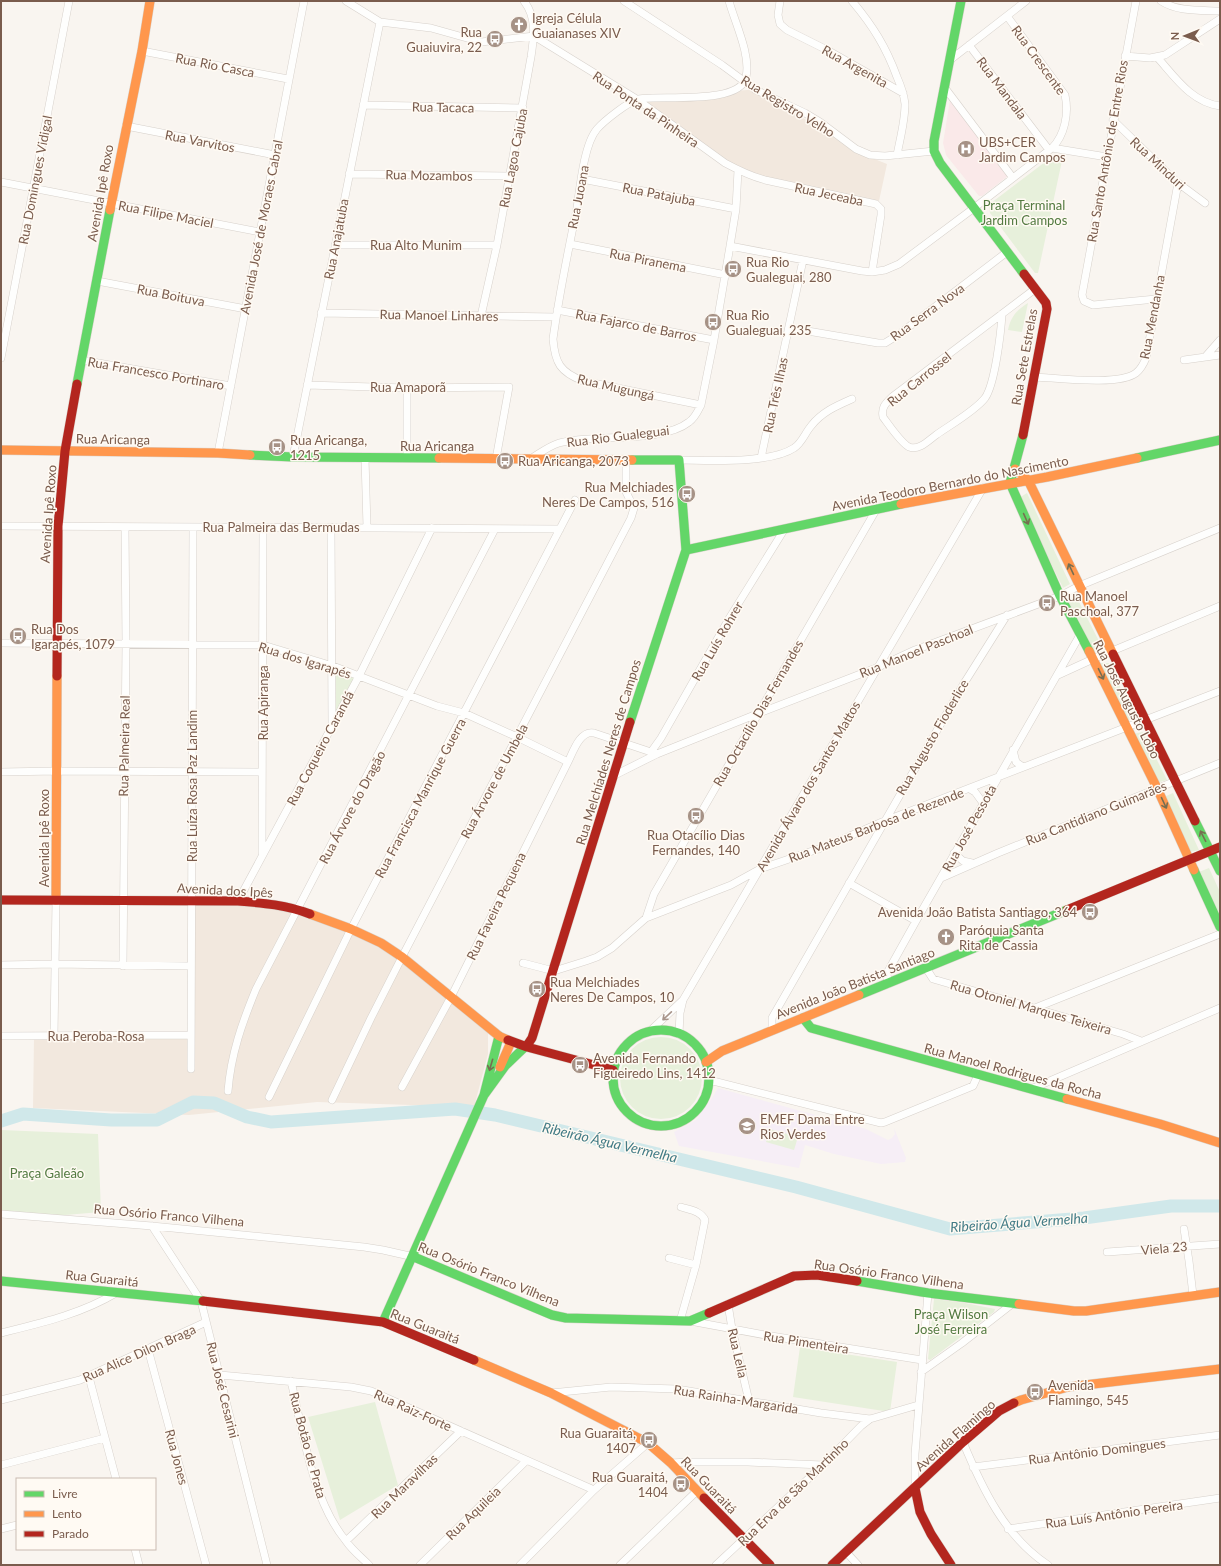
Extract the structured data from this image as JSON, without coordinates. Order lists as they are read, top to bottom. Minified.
{"streets":{"street":["Rua Crescente","Rua Rio Casca","Rua Argenita","Rua Mandala","Rua Registro Velho","Rua Tacaca","Rua Ponta da Pinheira","Rua Varvitos","Rua Santo Antônio de Entre Rios","Rua Lagoa Cajuba","Rua Minduri","Rua Mozambos","Rua Domingues Vidigal","Avenida Ipê Roxo","Rua Patajuba","Rua Jeceaba","Rua Juoana","Rua Filipe Maciel","Avenida José de Moraes Cabral","Rua Anajatuba","Rua Alto Munim","Rua Piranema","Rua Boituva","Rua Serra Nova","Rua Manoel Linhares","Rua Mendanha","Rua Fajarco de Barros","Rua Sete Estrelas","Rua Francesco Portinaro","Rua Carrossel","Rua Amaporã","Rua Mugungá","Rua Três Ilhas","Rua Rio Gualeguai","Rua Aricanga","Avenida Teodoro Bernardo do Nascimento","Rua Palmeira das Bermudas","Rua Luís Rohrer","Rua Manoel Paschoal","Rua dos Igarapés","Rua José Augusto Lobo","Rua Apiranga","Rua Octacílio Dias Fernandes","Rua Augusto Fioderlice","Rua Palmeira Real","Rua Coqueiro Carandá","Rua Melchíades Neres de Campos","Rua Árvore de Umbela","Rua Luíza Rosa Paz Landim","Avenida Álvaro dos Santos Mattos","Rua Francisca Manrique Guerra","Rua Árvore do Dragão","Rua Cantidiano Guimarães","Rua Mateus Barbosa de Rezende","Rua José Pessota","Avenida dos Ipês","Rua Faveira Pequena","Avenida João Batista Santiago","Rua Otoniel Marques Teixeira","Rua Peroba-Rosa","Rua Manoel Rodrigues da Rocha","Rua Osório Franco Vilhena","Viela 23","Rua Guaraitá","Rua Pimenteira","Rua Alice Dilon Braga","Rua Lelia","Rua José Cesarini","Rua Rainha-Margarida","Rua Raiz-Forte","Avenida Flamingo","Rua Botão de Prata","Rua Antônio Domingues","Rua Jones","Rua Maravilhas","Rua Erva de São Martinho","Rua Aquileia","Rua Luís Antônio Pereira"]},"crossings":[["Rua Crescente","Rua Mandala"],["Rua Crescente","Rua Jeceaba"],["Rua Crescente","Rua Sete Estrelas"],["Rua Rio Casca","Avenida Ipê Roxo"],["Rua Rio Casca","Avenida José de Moraes Cabral"],["Rua Registro Velho","Rua Sete Estrelas"],["Rua Tacaca","Rua Lagoa Cajuba"],["Rua Tacaca","Rua Anajatuba"],["Rua Ponta da Pinheira","Rua Lagoa Cajuba"],["Rua Ponta da Pinheira","Rua Jeceaba"],["Rua Ponta da Pinheira","Rua Juoana"],["Rua Ponta da Pinheira","Rua Rio Gualeguai"],["Rua Varvitos","Avenida Ipê Roxo"],["Rua Varvitos","Avenida José de Moraes Cabral"],["Rua Santo Antônio de Entre Rios","Rua Minduri"],["Rua Santo Antônio de Entre Rios","Rua Mendanha"],["Rua Lagoa Cajuba","Rua Mozambos"],["Rua Lagoa Cajuba","Rua Alto Munim"],["Rua Lagoa Cajuba","Rua Manoel Linhares"],["Rua Minduri","Rua Mendanha"],["Rua Mozambos","Rua Anajatuba"],["Rua Domingues Vidigal","Rua Filipe Maciel"],["Avenida Ipê Roxo","Rua Filipe Maciel"],["Avenida Ipê Roxo","Rua Boituva"],["Avenida Ipê Roxo","Rua Francesco Portinaro"],["Avenida Ipê Roxo","Rua Aricanga"],["Avenida Ipê Roxo","Rua Palmeira das Bermudas"],["Avenida Ipê Roxo","Rua dos Igarapés"],["Avenida Ipê Roxo","Avenida dos Ipês"],["Avenida Ipê Roxo","Rua Peroba-Rosa"],["Rua Patajuba","Rua Juoana"],["Rua Patajuba","Rua Rio Gualeguai"],["Rua Jeceaba","Rua Rio Gualeguai"],["Rua Juoana","Rua Piranema"],["Rua Juoana","Rua Manoel Linhares"],["Rua Juoana","Rua Fajarco de Barros"],["Rua Juoana","Rua Mugungá"],["Rua Filipe Maciel","Avenida José de Moraes Cabral"],["Avenida José de Moraes Cabral","Rua Boituva"],["Avenida José de Moraes Cabral","Rua Francesco Portinaro"],["Avenida José de Moraes Cabral","Rua Aricanga"],["Rua Anajatuba","Rua Alto Munim"],["Rua Anajatuba","Rua Manoel Linhares"],["Rua Anajatuba","Rua Amaporã"],["Rua Anajatuba","Rua Aricanga"],["Rua Piranema","Rua Rio Gualeguai"],["Rua Serra Nova","Rua Sete Estrelas"],["Rua Serra Nova","Rua Três Ilhas"],["Rua Manoel Linhares","Rua Fajarco de Barros"],["Rua Manoel Linhares","Rua Mugungá"],["Rua Mendanha","Rua Sete Estrelas"],["Rua Fajarco de Barros","Rua Mugungá"],["Rua Fajarco de Barros","Rua Rio Gualeguai"],["Rua Sete Estrelas","Rua Carrossel"],["Rua Sete Estrelas","Avenida Teodoro Bernardo do Nascimento"],["Rua Sete Estrelas","Rua José Augusto Lobo"],["Rua Amaporã","Rua Aricanga"],["Rua Mugungá","Rua Rio Gualeguai"],["Rua Três Ilhas","Rua Aricanga"],["Rua Rio Gualeguai","Rua Aricanga"],["Rua Aricanga","Rua Melchíades Neres de Campos"],["Rua Aricanga","Rua Árvore de Umbela"],["Avenida Teodoro Bernardo do Nascimento","Rua Luís Rohrer"],["Avenida Teodoro Bernardo do Nascimento","Rua José Augusto Lobo"],["Avenida Teodoro Bernardo do Nascimento","Rua Octacílio Dias Fernandes"],["Avenida Teodoro Bernardo do Nascimento","Rua Melchíades Neres de Campos"],["Avenida Teodoro Bernardo do Nascimento","Avenida Álvaro dos Santos Mattos"],["Rua Palmeira das Bermudas","Rua Apiranga"],["Rua Palmeira das Bermudas","Rua Palmeira Real"],["Rua Palmeira das Bermudas","Rua Coqueiro Carandá"],["Rua Palmeira das Bermudas","Rua Luíza Rosa Paz Landim"],["Rua Palmeira das Bermudas","Rua Francisca Manrique Guerra"],["Rua Palmeira das Bermudas","Rua Árvore do Dragão"],["Rua Luís Rohrer","Rua Manoel Paschoal"],["Rua Manoel Paschoal","Rua José Augusto Lobo"],["Rua Manoel Paschoal","Rua Octacílio Dias Fernandes"],["Rua Manoel Paschoal","Rua Augusto Fioderlice"],["Rua Manoel Paschoal","Rua Melchíades Neres de Campos"],["Rua Manoel Paschoal","Avenida Álvaro dos Santos Mattos"],["Rua dos Igarapés","Rua Apiranga"],["Rua dos Igarapés","Rua Palmeira Real"],["Rua dos Igarapés","Rua Coqueiro Carandá"],["Rua dos Igarapés","Rua Árvore de Umbela"],["Rua dos Igarapés","Rua Luíza Rosa Paz Landim"],["Rua dos Igarapés","Rua Francisca Manrique Guerra"],["Rua dos Igarapés","Rua Árvore do Dragão"],["Rua dos Igarapés","Rua Faveira Pequena"],["Rua José Augusto Lobo","Rua Cantidiano Guimarães"],["Rua José Augusto Lobo","Rua Mateus Barbosa de Rezende"],["Rua José Augusto Lobo","Rua José Pessota"],["Rua José Augusto Lobo","Avenida João Batista Santiago"],["Rua Apiranga","Rua Coqueiro Carandá"],["Rua Octacílio Dias Fernandes","Rua Mateus Barbosa de Rezende"],["Rua Augusto Fioderlice","Rua Mateus Barbosa de Rezende"],["Rua Augusto Fioderlice","Avenida João Batista Santiago"],["Rua Palmeira Real","Avenida dos Ipês"],["Rua Coqueiro Carandá","Avenida dos Ipês"],["Rua Melchíades Neres de Campos","Rua Mateus Barbosa de Rezende"],["Rua Melchíades Neres de Campos","Avenida dos Ipês"],["Rua Melchíades Neres de Campos","Rua Faveira Pequena"],["Rua Árvore de Umbela","Avenida dos Ipês"],["Rua Luíza Rosa Paz Landim","Avenida dos Ipês"],["Rua Luíza Rosa Paz Landim","Rua Peroba-Rosa"],["Avenida Álvaro dos Santos Mattos","Rua Mateus Barbosa de Rezende"],["Avenida Álvaro dos Santos Mattos","Avenida dos Ipês"],["Avenida Álvaro dos Santos Mattos","Avenida João Batista Santiago"],["Rua Francisca Manrique Guerra","Avenida dos Ipês"],["Rua Árvore do Dragão","Avenida dos Ipês"],["Rua Cantidiano Guimarães","Rua José Pessota"],["Rua Mateus Barbosa de Rezende","Rua José Pessota"],["Rua José Pessota","Avenida João Batista Santiago"],["Avenida dos Ipês","Rua Faveira Pequena"],["Avenida dos Ipês","Avenida João Batista Santiago"],["Avenida João Batista Santiago","Rua Otoniel Marques Teixeira"],["Avenida João Batista Santiago","Rua Manoel Rodrigues da Rocha"],["Rua Osório Franco Vilhena","Rua Pimenteira"],["Rua Osório Franco Vilhena","Rua Lelia"],["Rua Osório Franco Vilhena","Rua José Cesarini"],["Rua Guaraitá","Rua José Cesarini"],["Rua Guaraitá","Rua Rainha-Margarida"],["Rua Guaraitá","Rua Erva de São Martinho"],["Rua Pimenteira","Rua Lelia"],["Rua Alice Dilon Braga","Rua José Cesarini"],["Rua Alice Dilon Braga","Rua Jones"],["Rua Lelia","Rua Rainha-Margarida"],["Rua José Cesarini","Rua Raiz-Forte"],["Rua Rainha-Margarida","Rua Erva de São Martinho"],["Rua Raiz-Forte","Rua Botão de Prata"],["Rua Raiz-Forte","Rua Maravilhas"],["Rua Raiz-Forte","Rua Aquileia"],["Rua Botão de Prata","Rua Maravilhas"]],"water":["Ribeirão Água Vermelha"],"parks":["Praça Terminal Jardim Campos","Praça Galeão","Praça Wilson José Ferreira"],"places":{"church":["Igreja Célula Guaianases XIV","Paróquia Santa Rita de Cassia"],"bus stop":["Rua Guaiuvira, 22","Rua Rio Gualeguai, 280","Rua Rio Gualeguai, 235","Rua Aricanga, 1215","Rua Aricanga, 2073","Rua Melchiades Neres De Campos, 516","Rua Manoel Paschoal, 377","Rua Dos Igarapés, 1079","Rua Otacílio Dias Fernandes, 140","Avenida João Batista Santiago, 364","Rua Melchiades Neres De Campos, 10","Avenida Fernando Figueiredo Lins, 1412","Avenida Flamingo, 545","Rua Guaraitá, 1407","Rua Guaraitá, 1404"],"hospital":["UBS+CER Jardim Campos"],"school or university":["EMEF Dama Entre Rios Verdes"]},"legend":["Livre","Lento","Parado"],"north":"left"}
